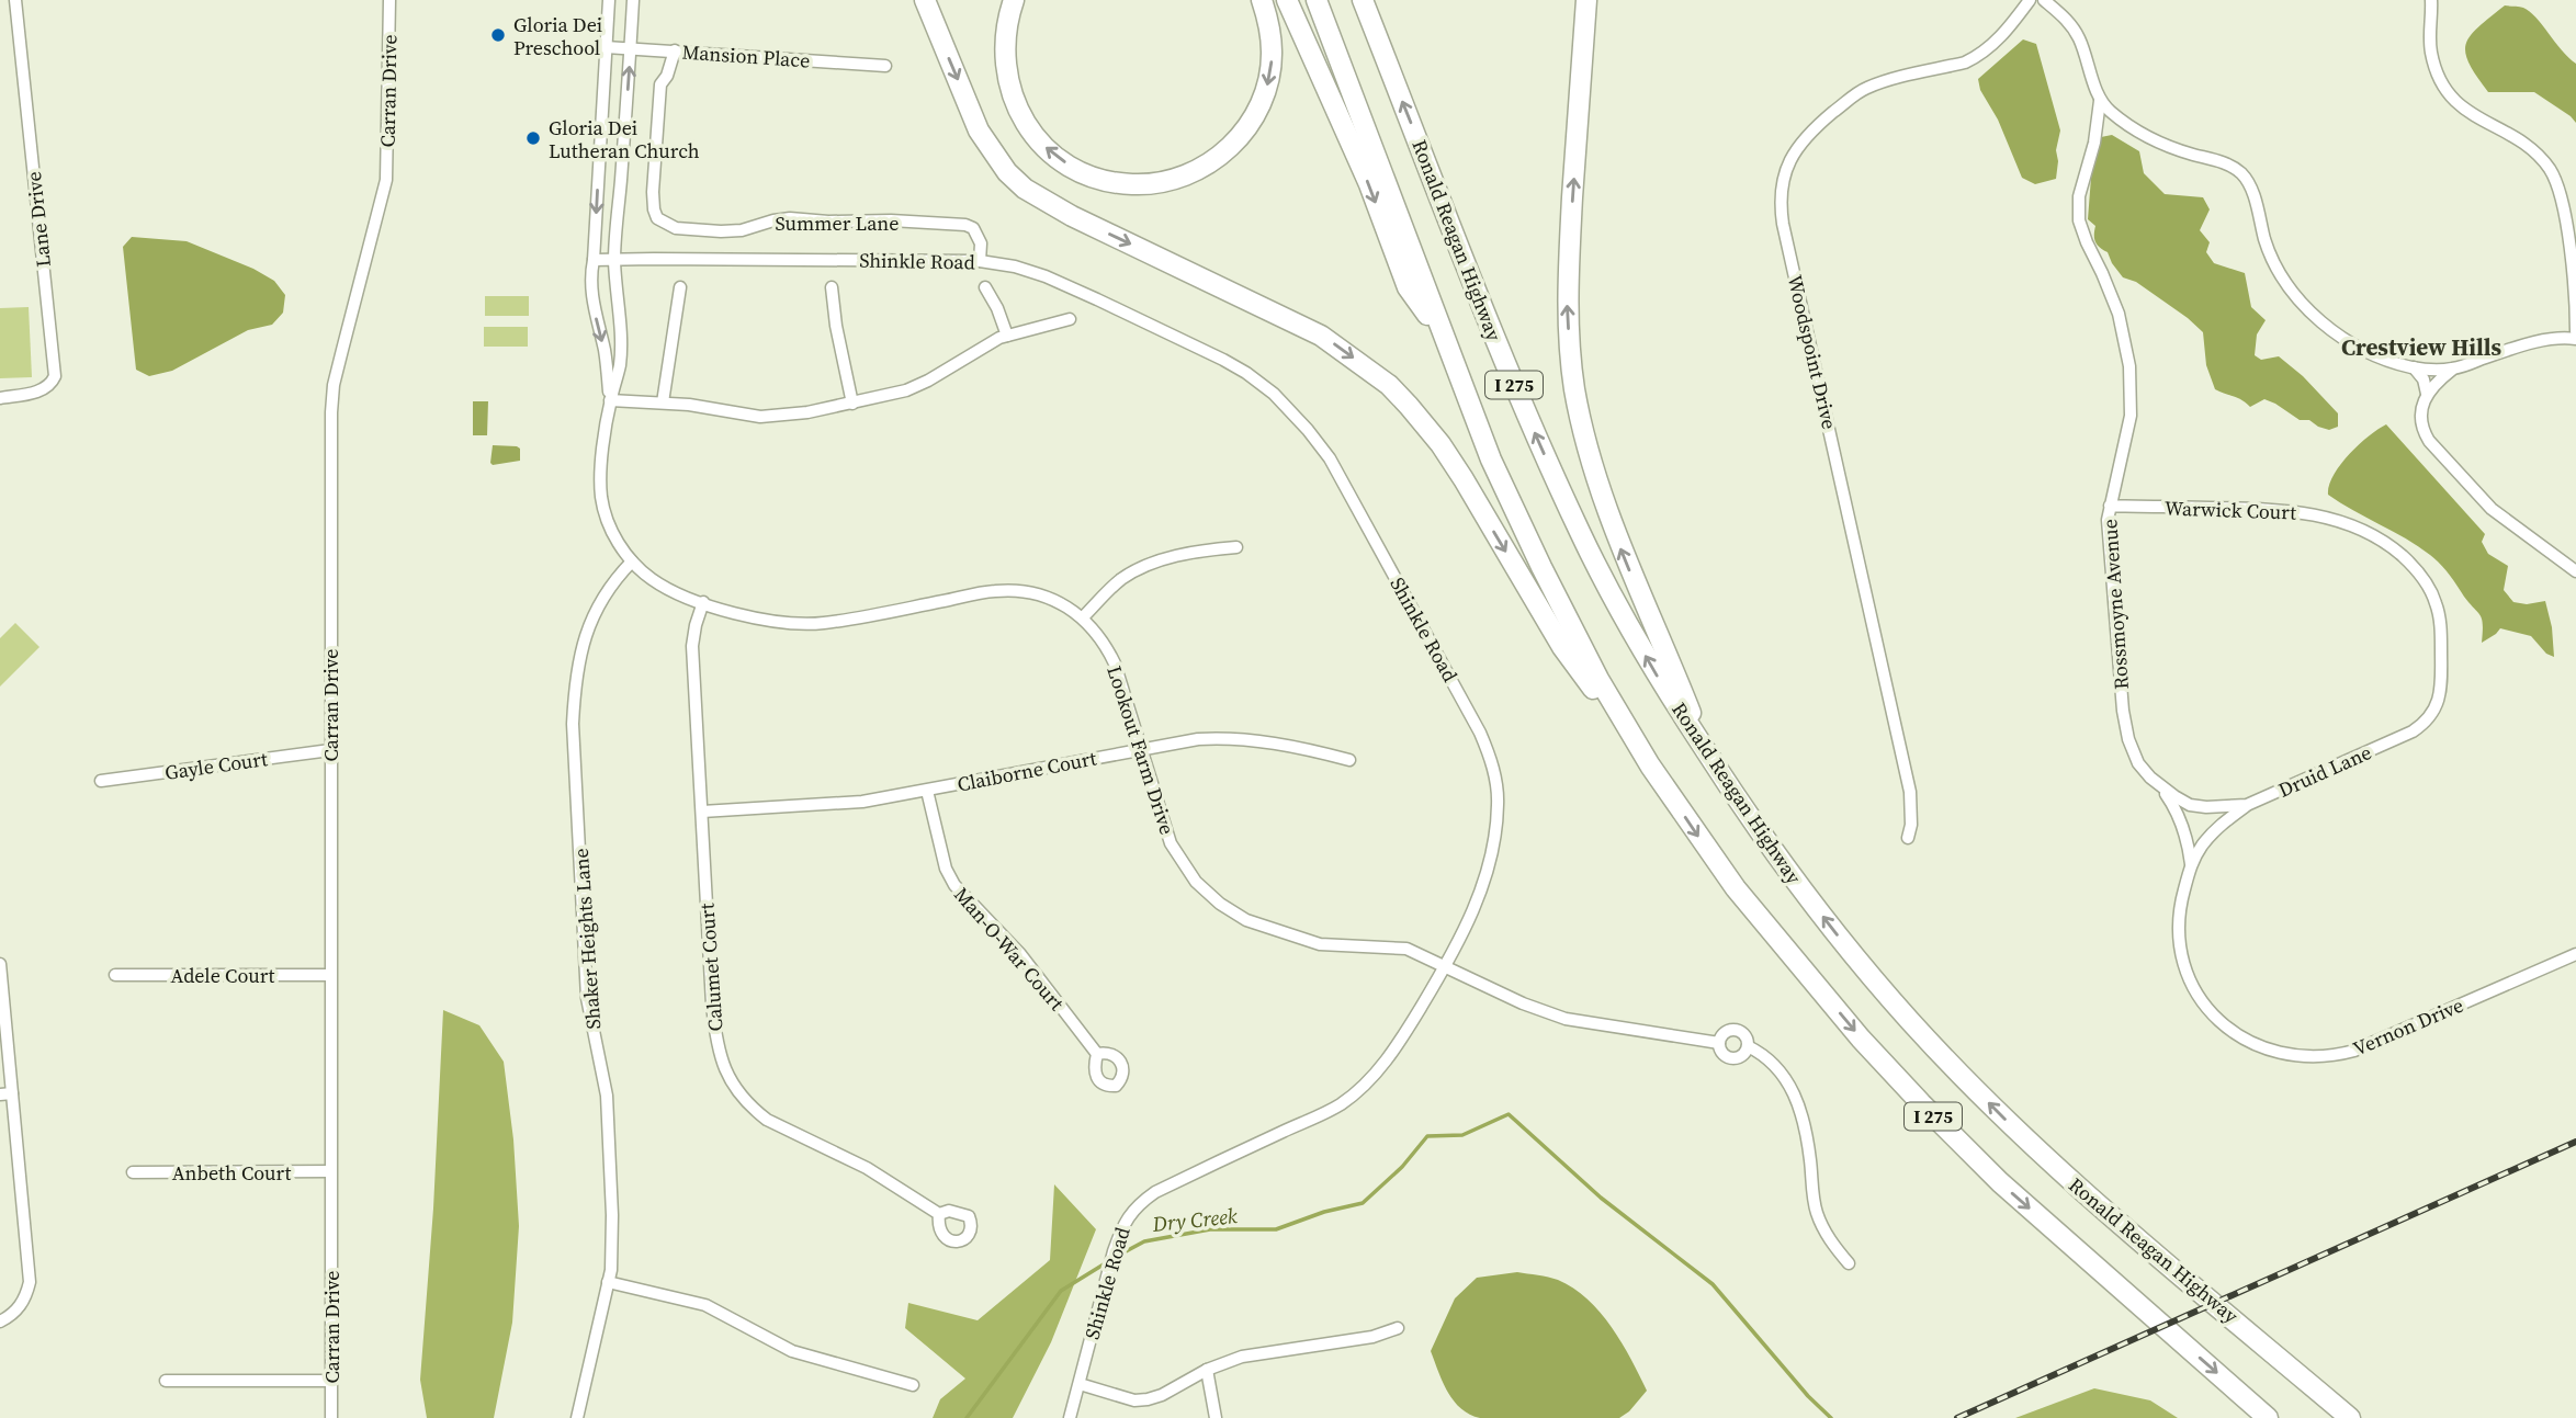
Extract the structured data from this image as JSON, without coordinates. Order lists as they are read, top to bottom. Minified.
{"streets":{"highway":["Ronald Reagan Highway","I 275"],"street":["Mansion Place","Carran Drive","Lane Drive","Summer Lane","Shinkle Road","Woodspoint Drive","Warwick Court","Rossmoyne Avenue","Lookout Farm Drive","Gayle Court","Claiborne Court","Druid Lane","Shaker Heights Lane","Man-O-War Court","Calumet Court","Adele Court","Vernon Drive","Anbeth Court"]},"crossings":[["Mansion Place","Summer Lane"],["Mansion Place","Lookout Farm Drive"],["Carran Drive","Gayle Court"],["Carran Drive","Adele Court"],["Carran Drive","Anbeth Court"],["Summer Lane","Shinkle Road"],["Shinkle Road","Lookout Farm Drive"],["Warwick Court","Rossmoyne Avenue"],["Warwick Court","Druid Lane"],["Rossmoyne Avenue","Druid Lane"],["Rossmoyne Avenue","Vernon Drive"],["Lookout Farm Drive","Claiborne Court"],["Lookout Farm Drive","Shaker Heights Lane"],["Lookout Farm Drive","Calumet Court"],["Claiborne Court","Man-O-War Court"],["Claiborne Court","Calumet Court"]],"districts":["Crestview Hills"],"water":["Dry Creek"],"places":["Gloria Dei Preschool","Gloria Dei Lutheran Church"]}
